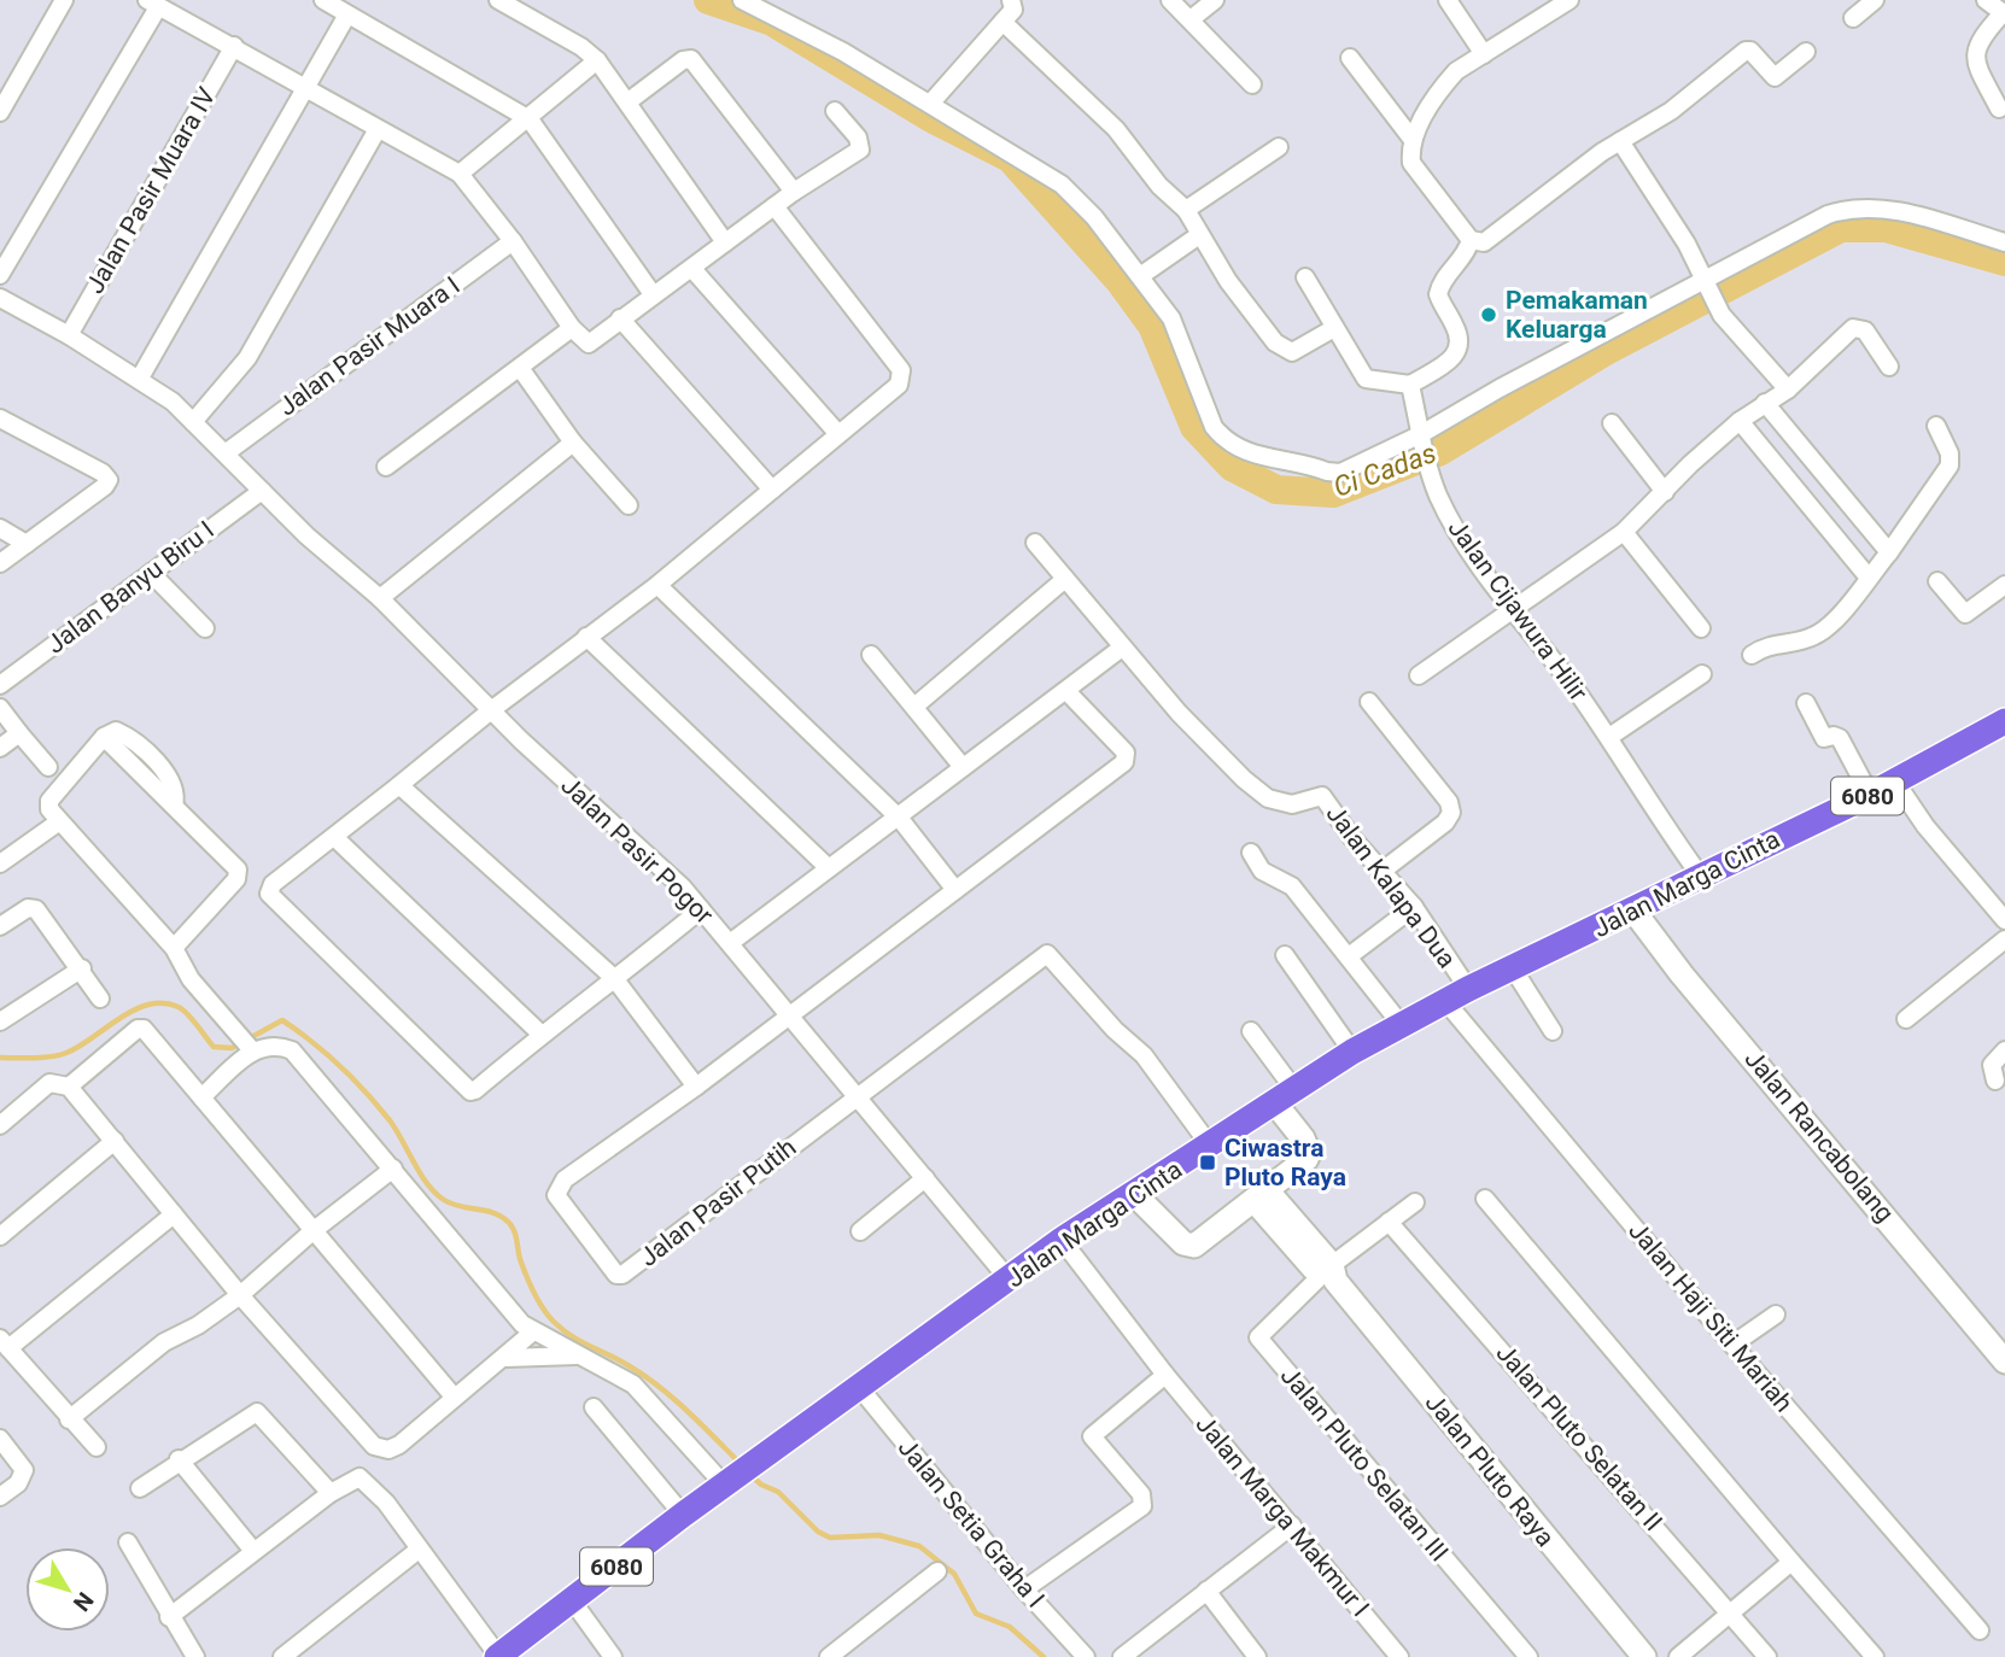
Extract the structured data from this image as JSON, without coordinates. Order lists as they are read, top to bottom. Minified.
{"streets":{"main road":["6080","Jalan Marga Cinta"],"street":["Jalan Pasir Muara IV","Jalan Pasir Muara I","Jalan Banyu Biru I","Jalan Cijawura Hilir","Jalan Pasir Pogor","Jalan Kalapa Dua","Jalan Rancabolang","Jalan Pasir Putih","Jalan Haji Siti Mariah","Jalan Pluto Selatan II","Jalan Pluto Selatan III","Jalan Pluto Raya","Jalan Marga Makmur I","Jalan Setia Graha I"]},"crossings":[["Jalan Pasir Muara IV","Jalan Pasir Pogor"],["Jalan Pasir Muara I","Jalan Pasir Pogor"],["Jalan Banyu Biru I","Jalan Pasir Pogor"],["Jalan Cijawura Hilir","Jalan Marga Cinta"],["Jalan Pasir Pogor","Jalan Marga Cinta"],["Jalan Pasir Pogor","Jalan Pasir Putih"],["Jalan Marga Cinta","Jalan Kalapa Dua"],["Jalan Marga Cinta","Jalan Rancabolang"],["Jalan Marga Cinta","Jalan Haji Siti Mariah"],["Jalan Marga Cinta","Jalan Marga Makmur I"],["Jalan Marga Cinta","Jalan Setia Graha I"],["Jalan Kalapa Dua","Jalan Haji Siti Mariah"],["Jalan Pluto Selatan III","Jalan Pluto Raya"]],"water":["Ci Cadas"],"places":{"other":["Pemakaman Keluarga"],"transit":["Ciwastra Pluto Raya"]},"north":"bottom right"}
